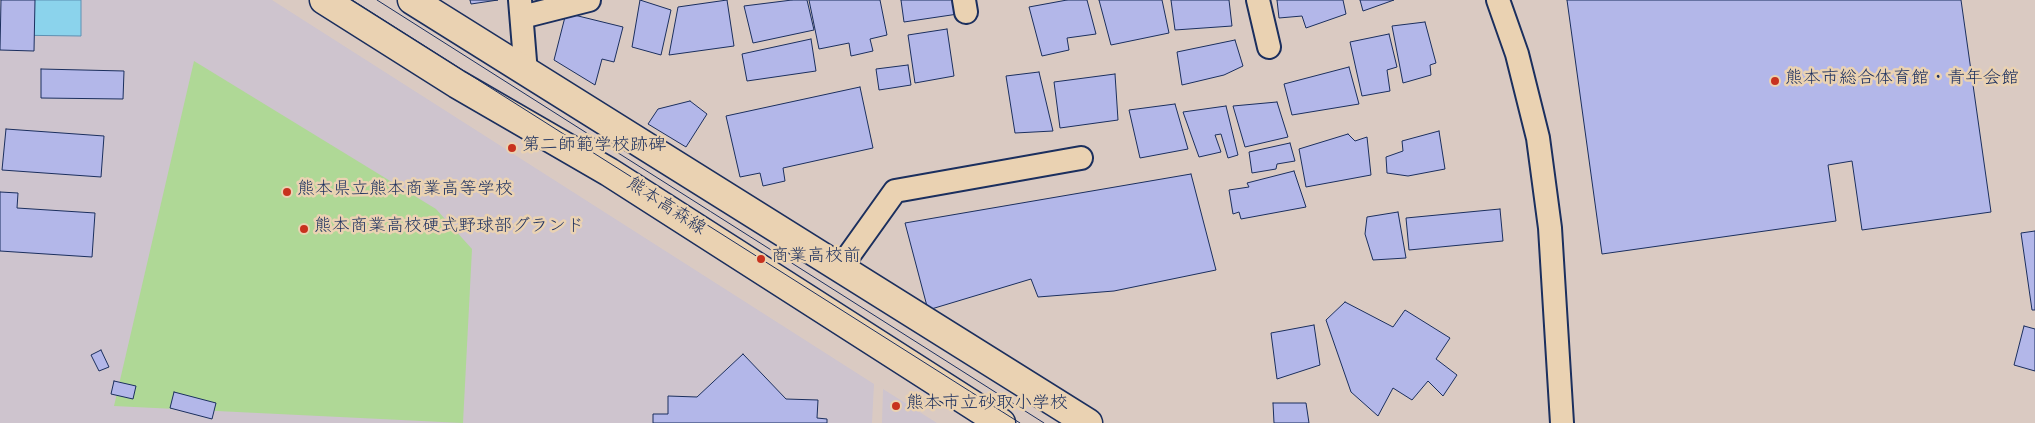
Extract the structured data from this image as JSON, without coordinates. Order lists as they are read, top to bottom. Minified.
{"streets":{"main road":["熊本高森線"]},"places":["熊本市総合体育館・青年会館","第二師範学校跡碑","熊本県立熊本商業高等学校","熊本商業高校硬式野球部グランド","商業高校前","熊本市立砂取小学校"]}
